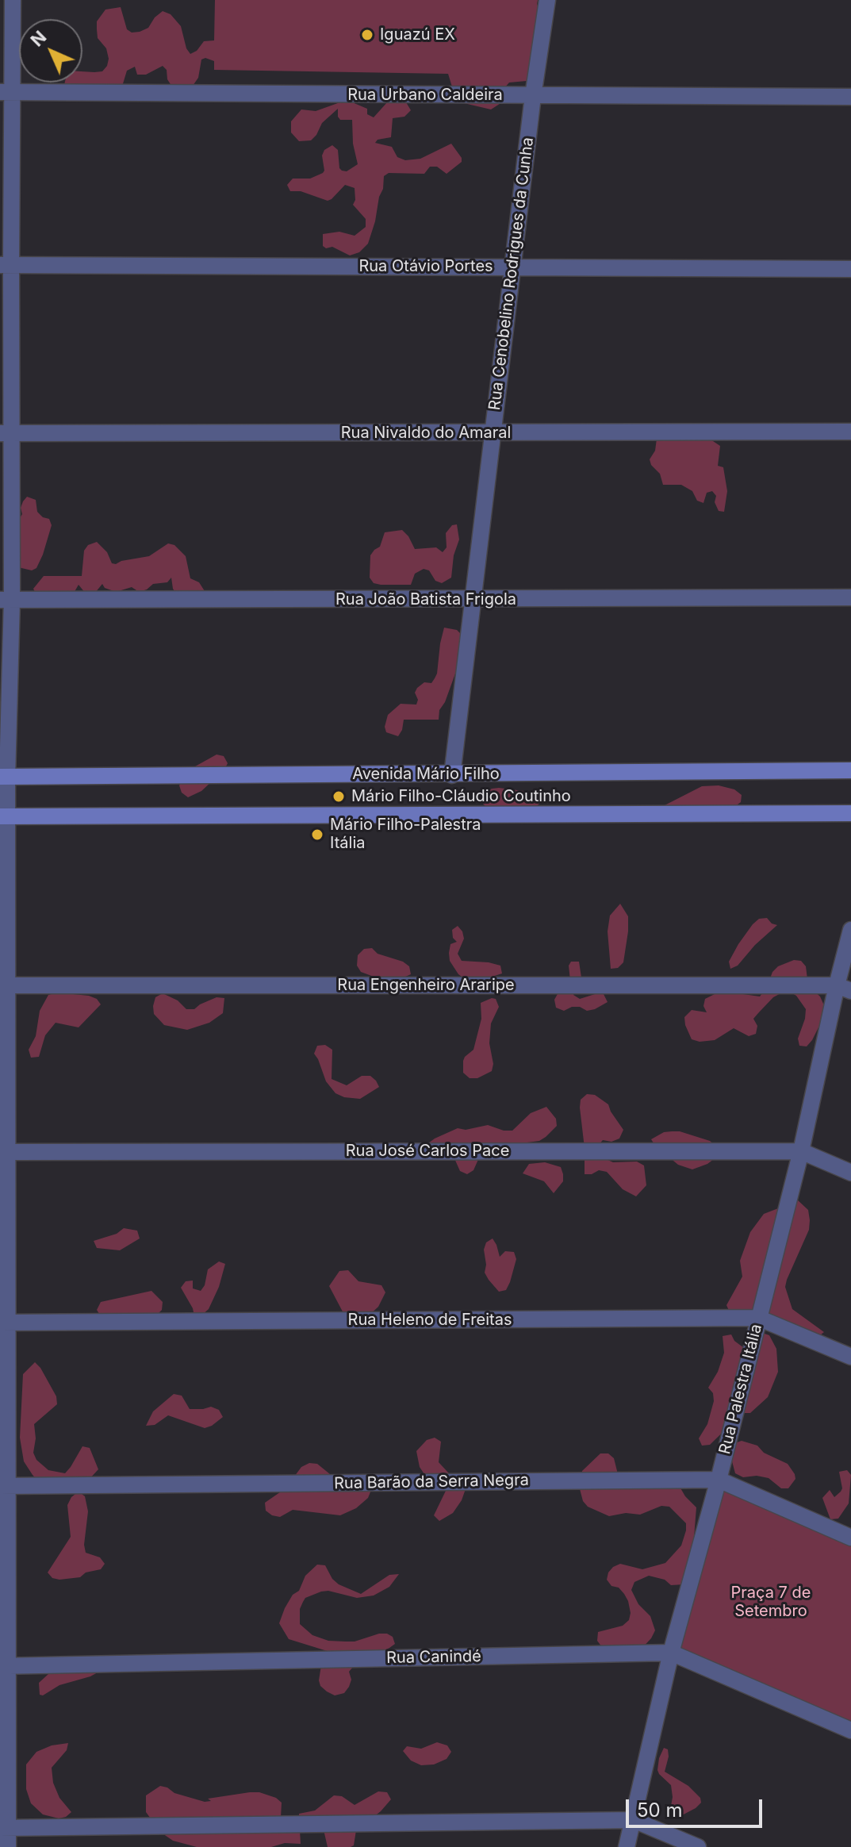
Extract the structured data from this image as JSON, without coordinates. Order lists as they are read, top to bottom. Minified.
{"streets":{"main road":["Avenida Mário Filho"],"street":["Rua Urbano Caldeira","Rua Otávio Portes","Rua Cenobelino Rodrigues da Cunha","Rua Nivaldo do Amaral","Rua João Batista Frigola","Rua Engenheiro Araripe","Rua José Carlos Pace","Rua Heleno de Freitas","Rua Palestra Itália","Rua Barão da Serra Negra","Rua Canindé"]},"crossings":[["Rua Urbano Caldeira","Rua Cenobelino Rodrigues da Cunha"],["Rua Otávio Portes","Rua Cenobelino Rodrigues da Cunha"],["Rua Cenobelino Rodrigues da Cunha","Rua Nivaldo do Amaral"],["Rua Cenobelino Rodrigues da Cunha","Rua João Batista Frigola"],["Rua Cenobelino Rodrigues da Cunha","Avenida Mário Filho"],["Rua Engenheiro Araripe","Rua Palestra Itália"],["Rua José Carlos Pace","Rua Palestra Itália"],["Rua Heleno de Freitas","Rua Palestra Itália"],["Rua Palestra Itália","Rua Barão da Serra Negra"],["Rua Palestra Itália","Rua Canindé"]],"parks":["Praça 7 de Setembro"],"places":["Iguazú EX","Mário Filho-Cláudio Coutinho","Mário Filho-Palestra Itália"],"scale_bar":"50 m","north":"top left"}
